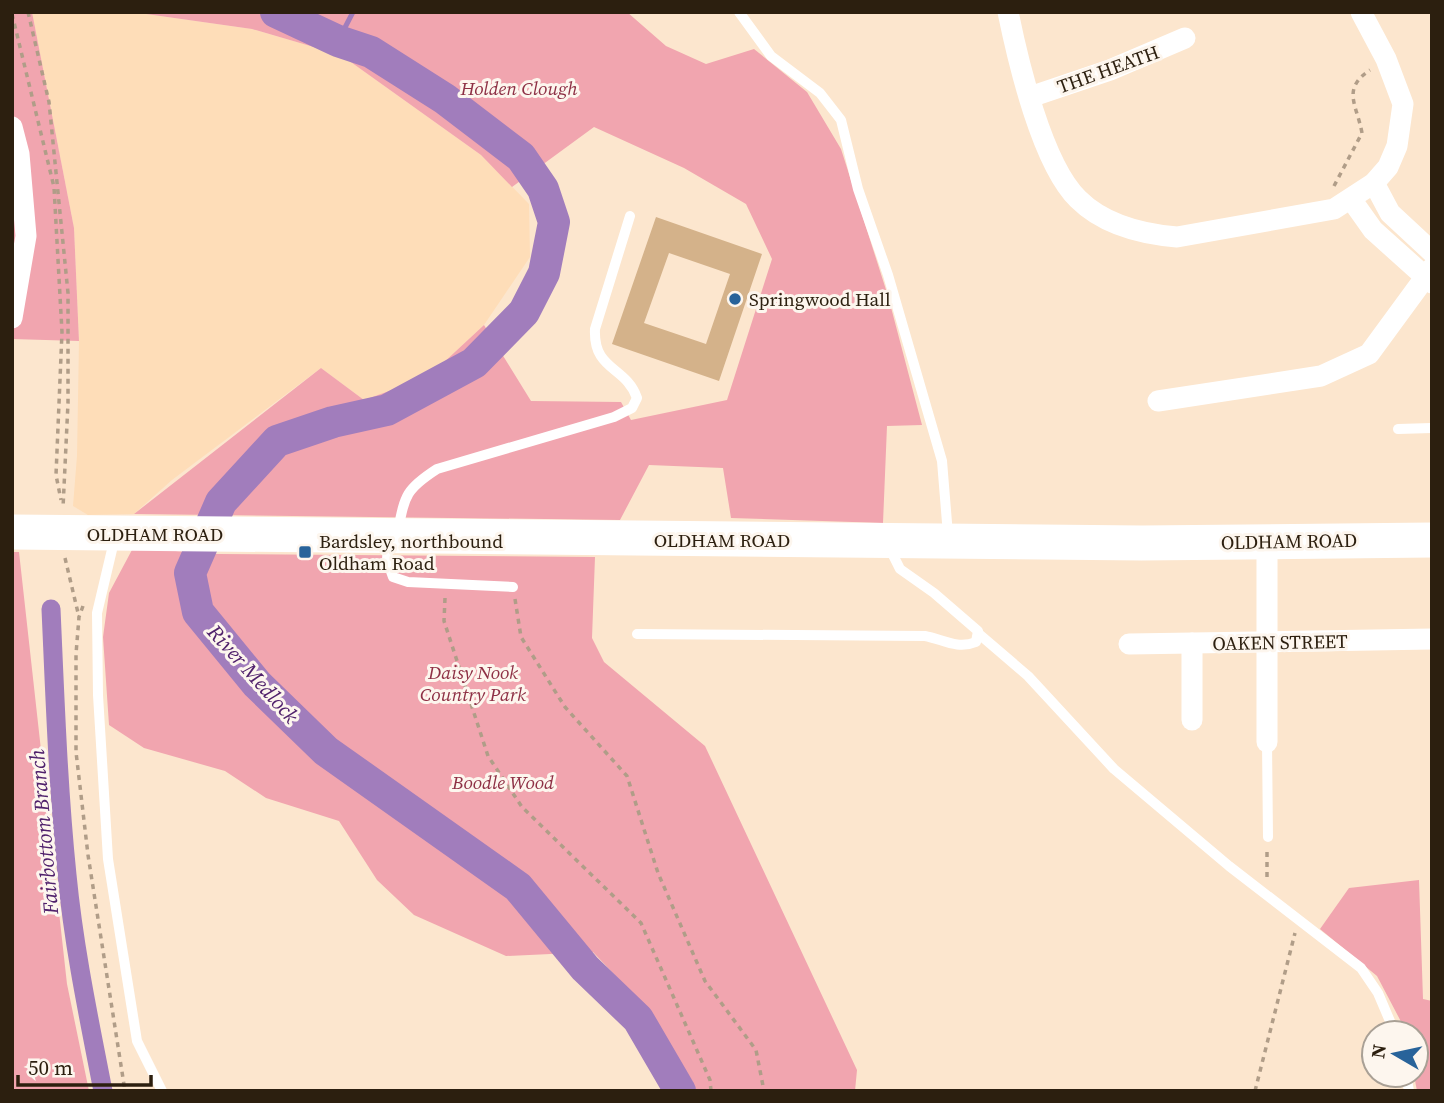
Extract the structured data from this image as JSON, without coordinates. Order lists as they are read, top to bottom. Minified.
{"streets":{"highway":["OLDHAM ROAD"],"street":["THE HEATH","OAKEN STREET"]},"water":["River Medlock","Fairbottom Branch"],"parks":["Holden Clough","Daisy Nook Country Park","Boodle Wood"],"places":{"other":["Springwood Hall"],"transit":["Bardsley, northbound Oldham Road"]},"scale_bar":"50 m","north":"left"}
